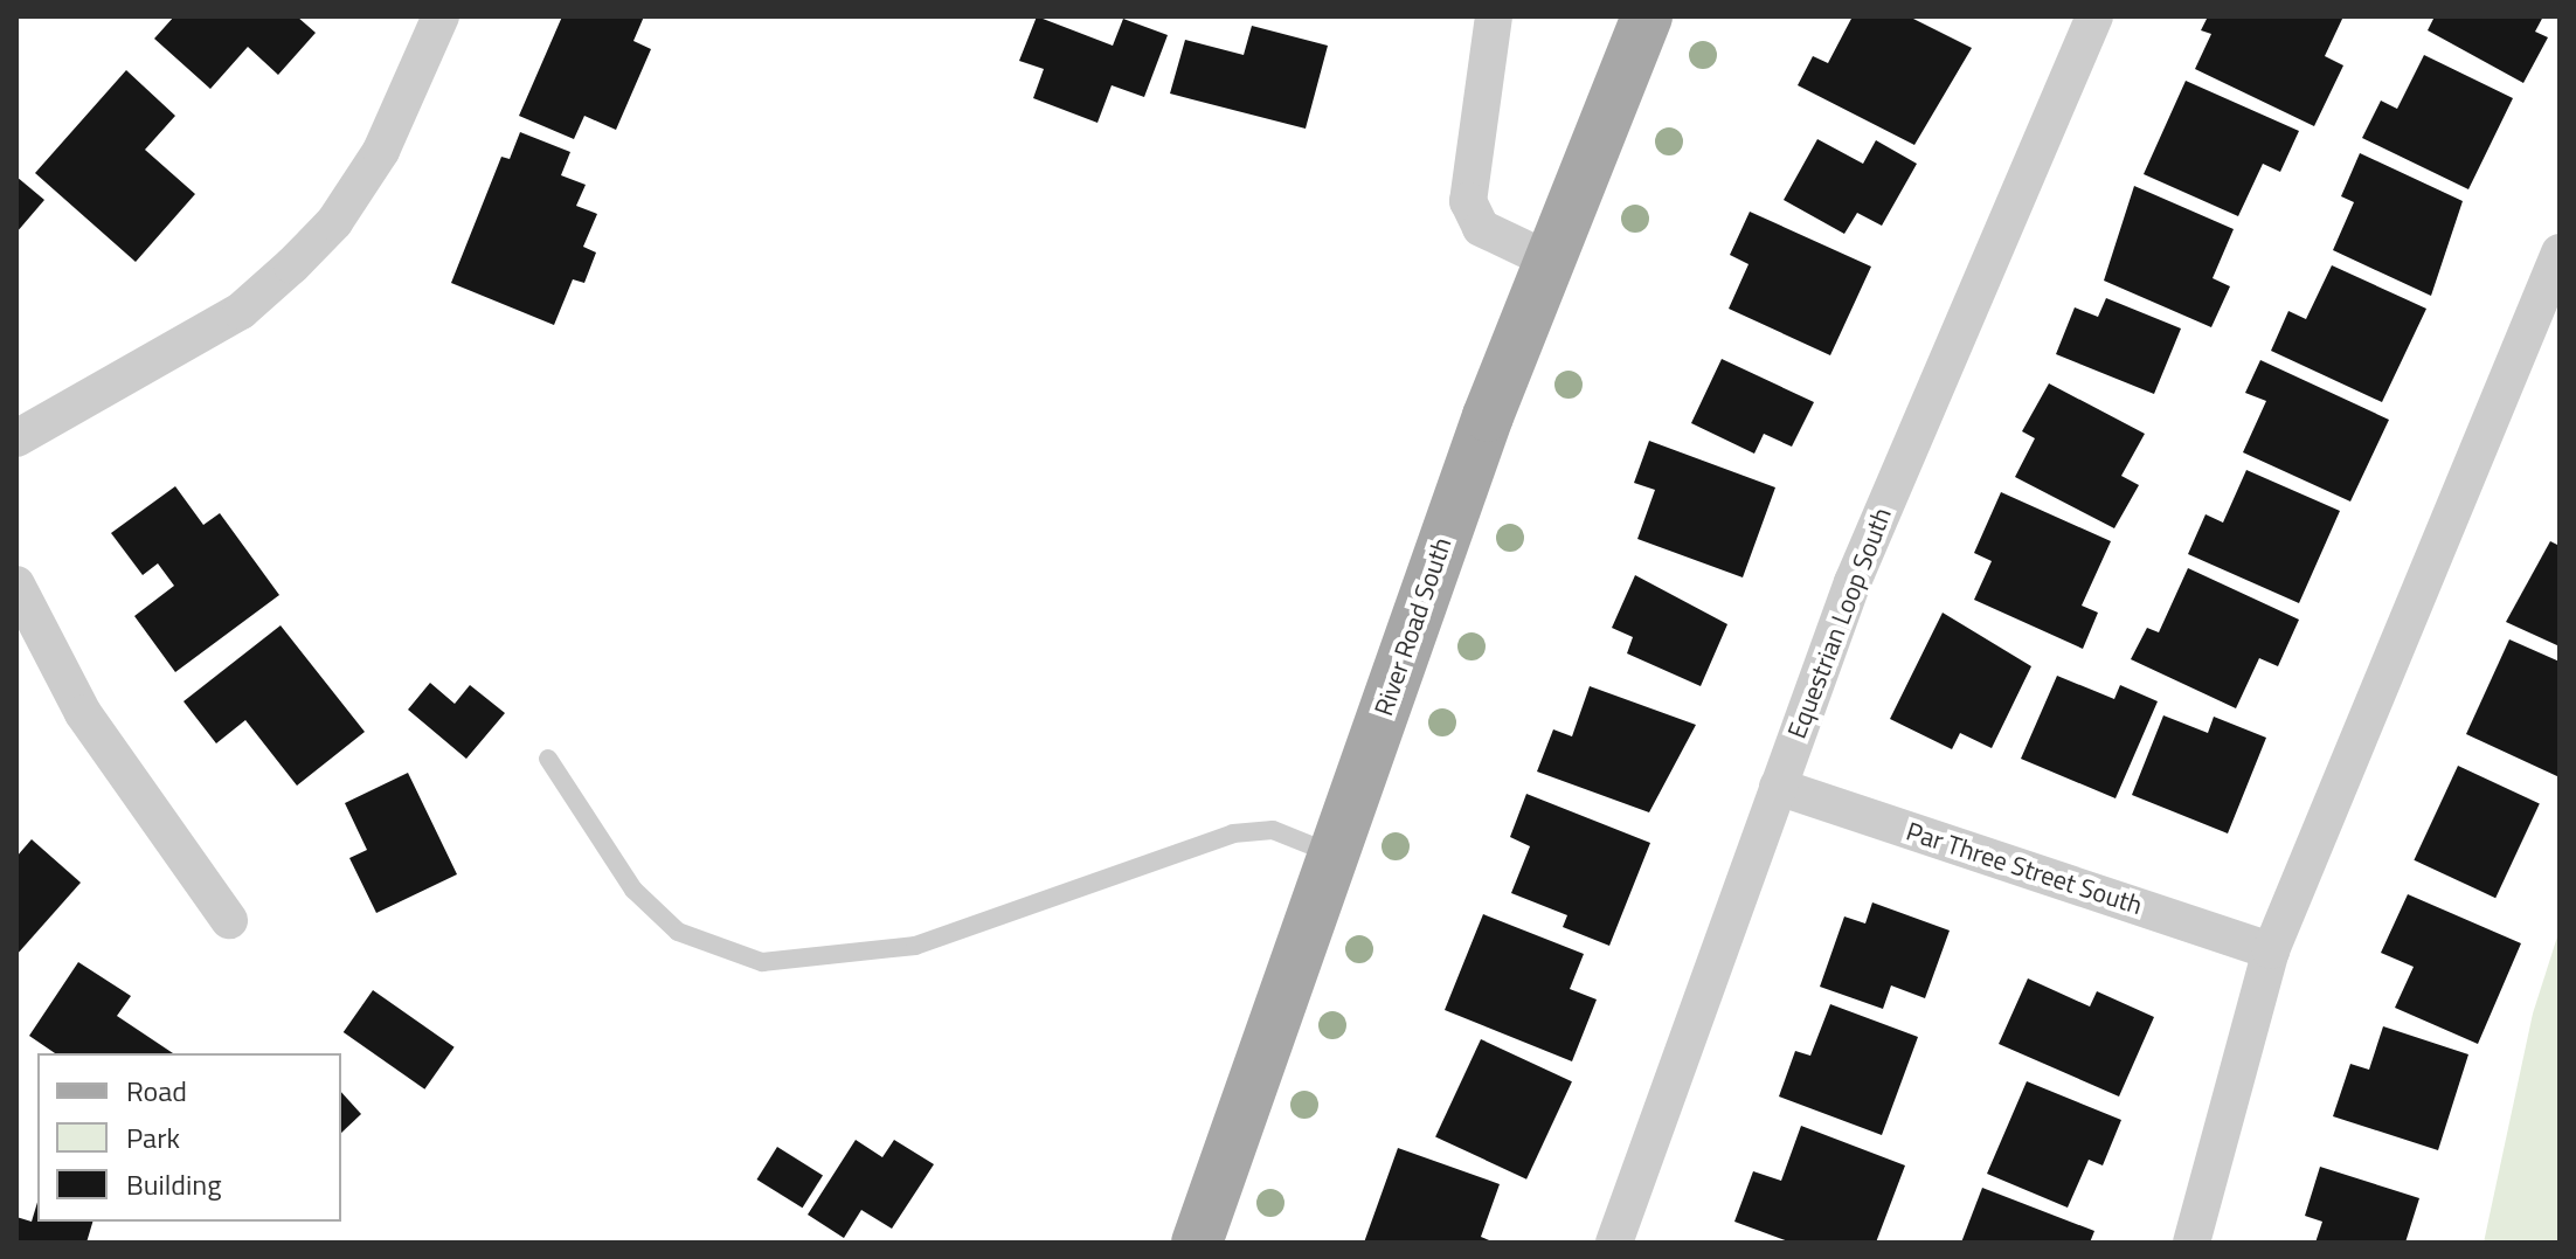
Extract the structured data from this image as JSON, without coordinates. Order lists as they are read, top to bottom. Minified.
{"streets":{"main road":["River Road South"],"street":["Equestrian Loop South","Par Three Street South"]},"crossings":[["Equestrian Loop South","Par Three Street South"]],"legend":["Road","Park","Building"]}
